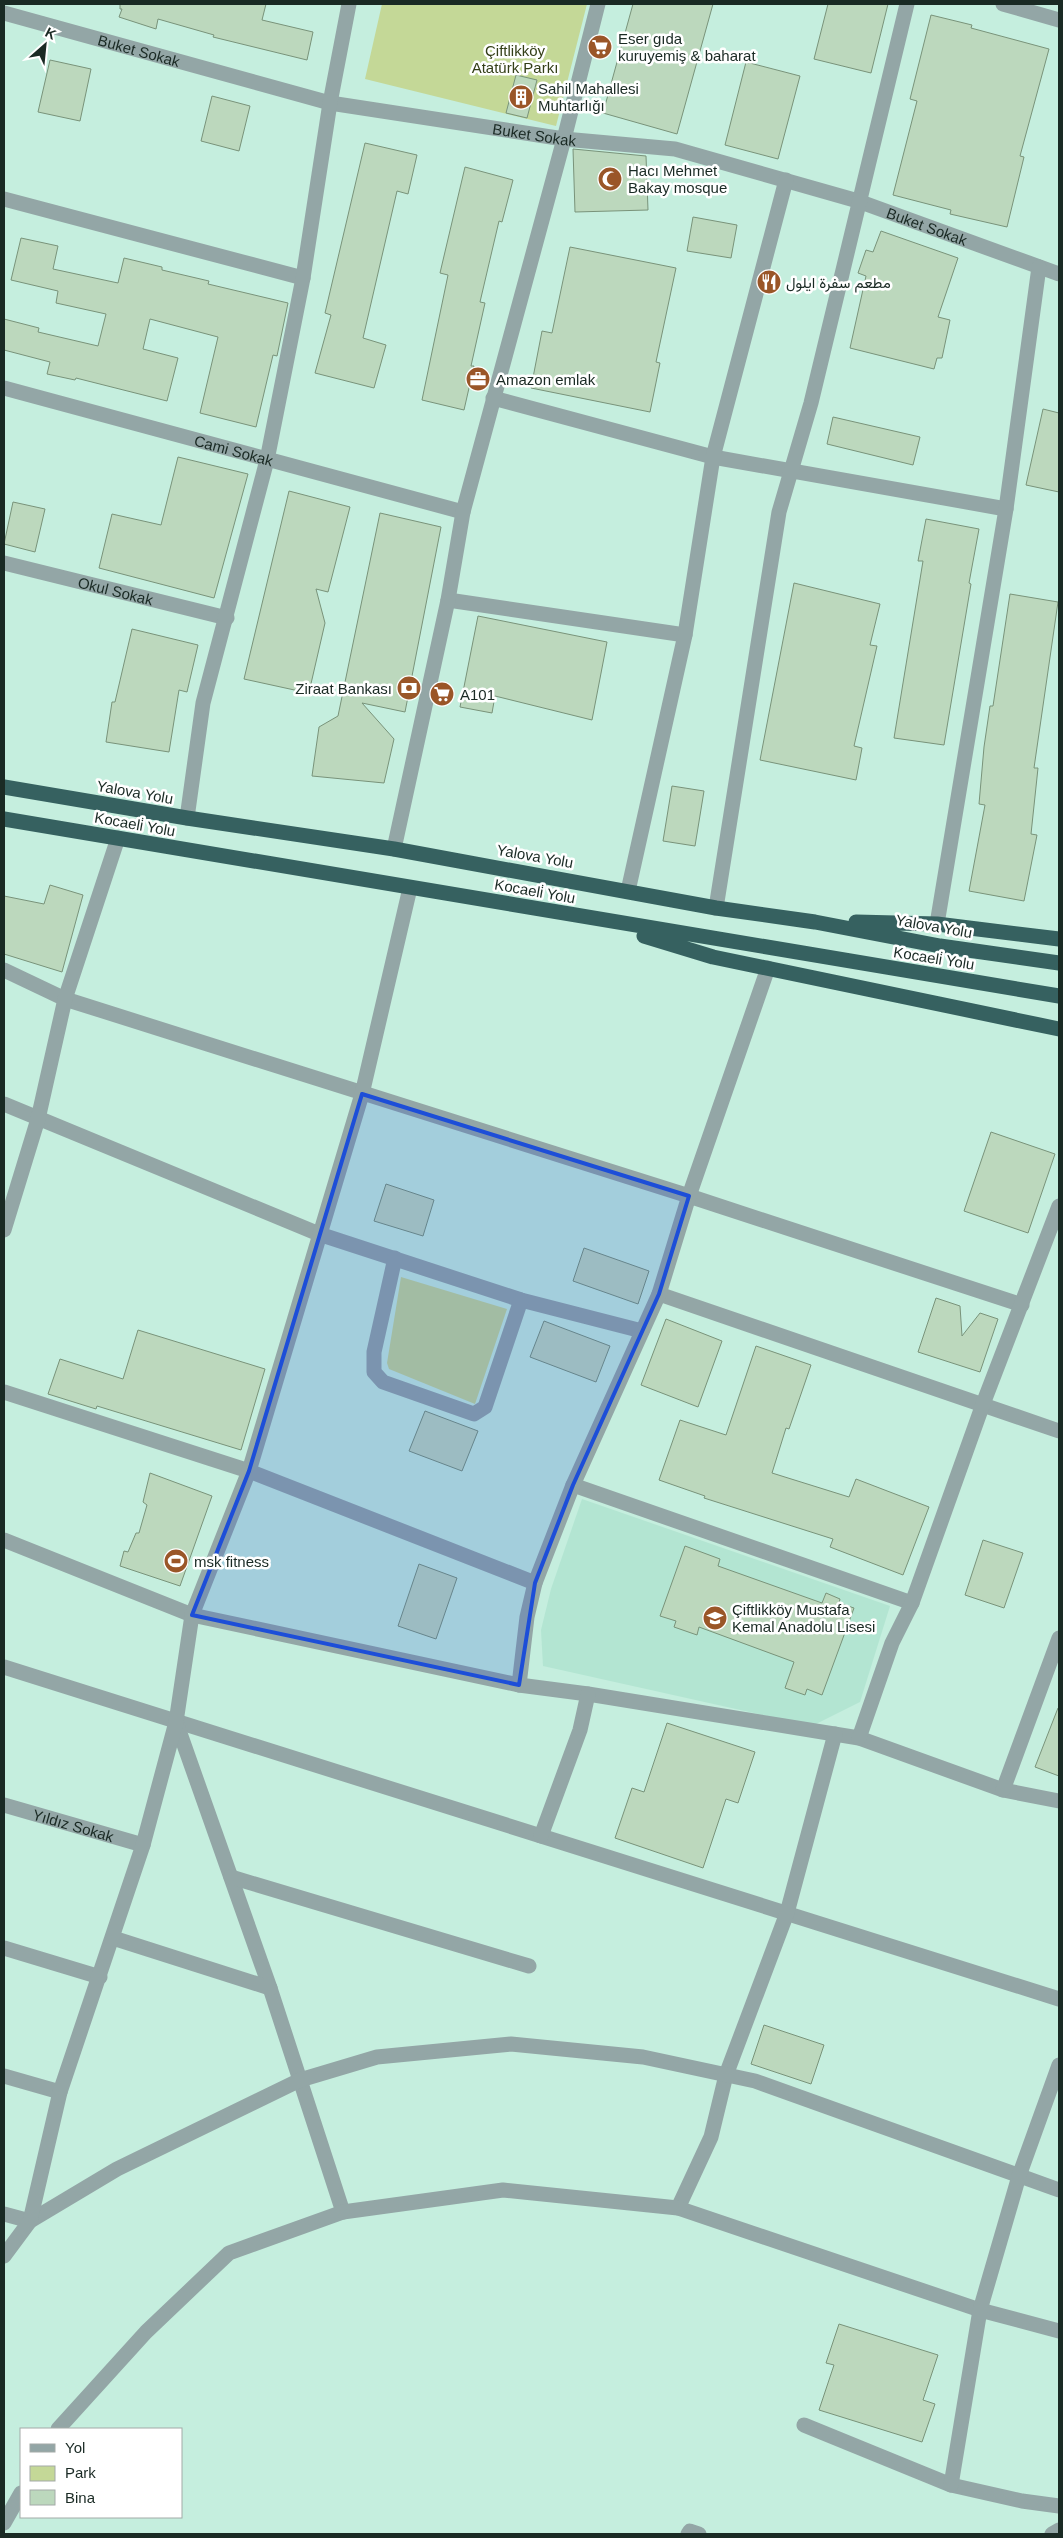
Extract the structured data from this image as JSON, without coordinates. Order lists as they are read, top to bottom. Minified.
{"streets":{"highway":["Yalova Yolu","Kocaeli̇ Yolu"],"street":["Buket Sokak","Cami Sokak","Okul Sokak","Yıldız Sokak"]},"parks":["Çiftlikköy Atatürk Parkı"],"places":{"supermarket":["Eser gıda kuruyemiş & baharat","A101"],"building":["Sahil Mahallesi Muhtarlığı"],"mosque":["Hacı Mehmet Bakay mosque"],"restaurant":["مطعم سفرة ايلول"],"office":["Amazon emlak"],"bank":["Ziraat Bankası"],"sports":["msk fitness"],"school or university":["Çiftlikköy Mustafa Kemal Anadolu Lisesi"]},"legend":["Yol","Park","Bina"],"north":"top right"}
